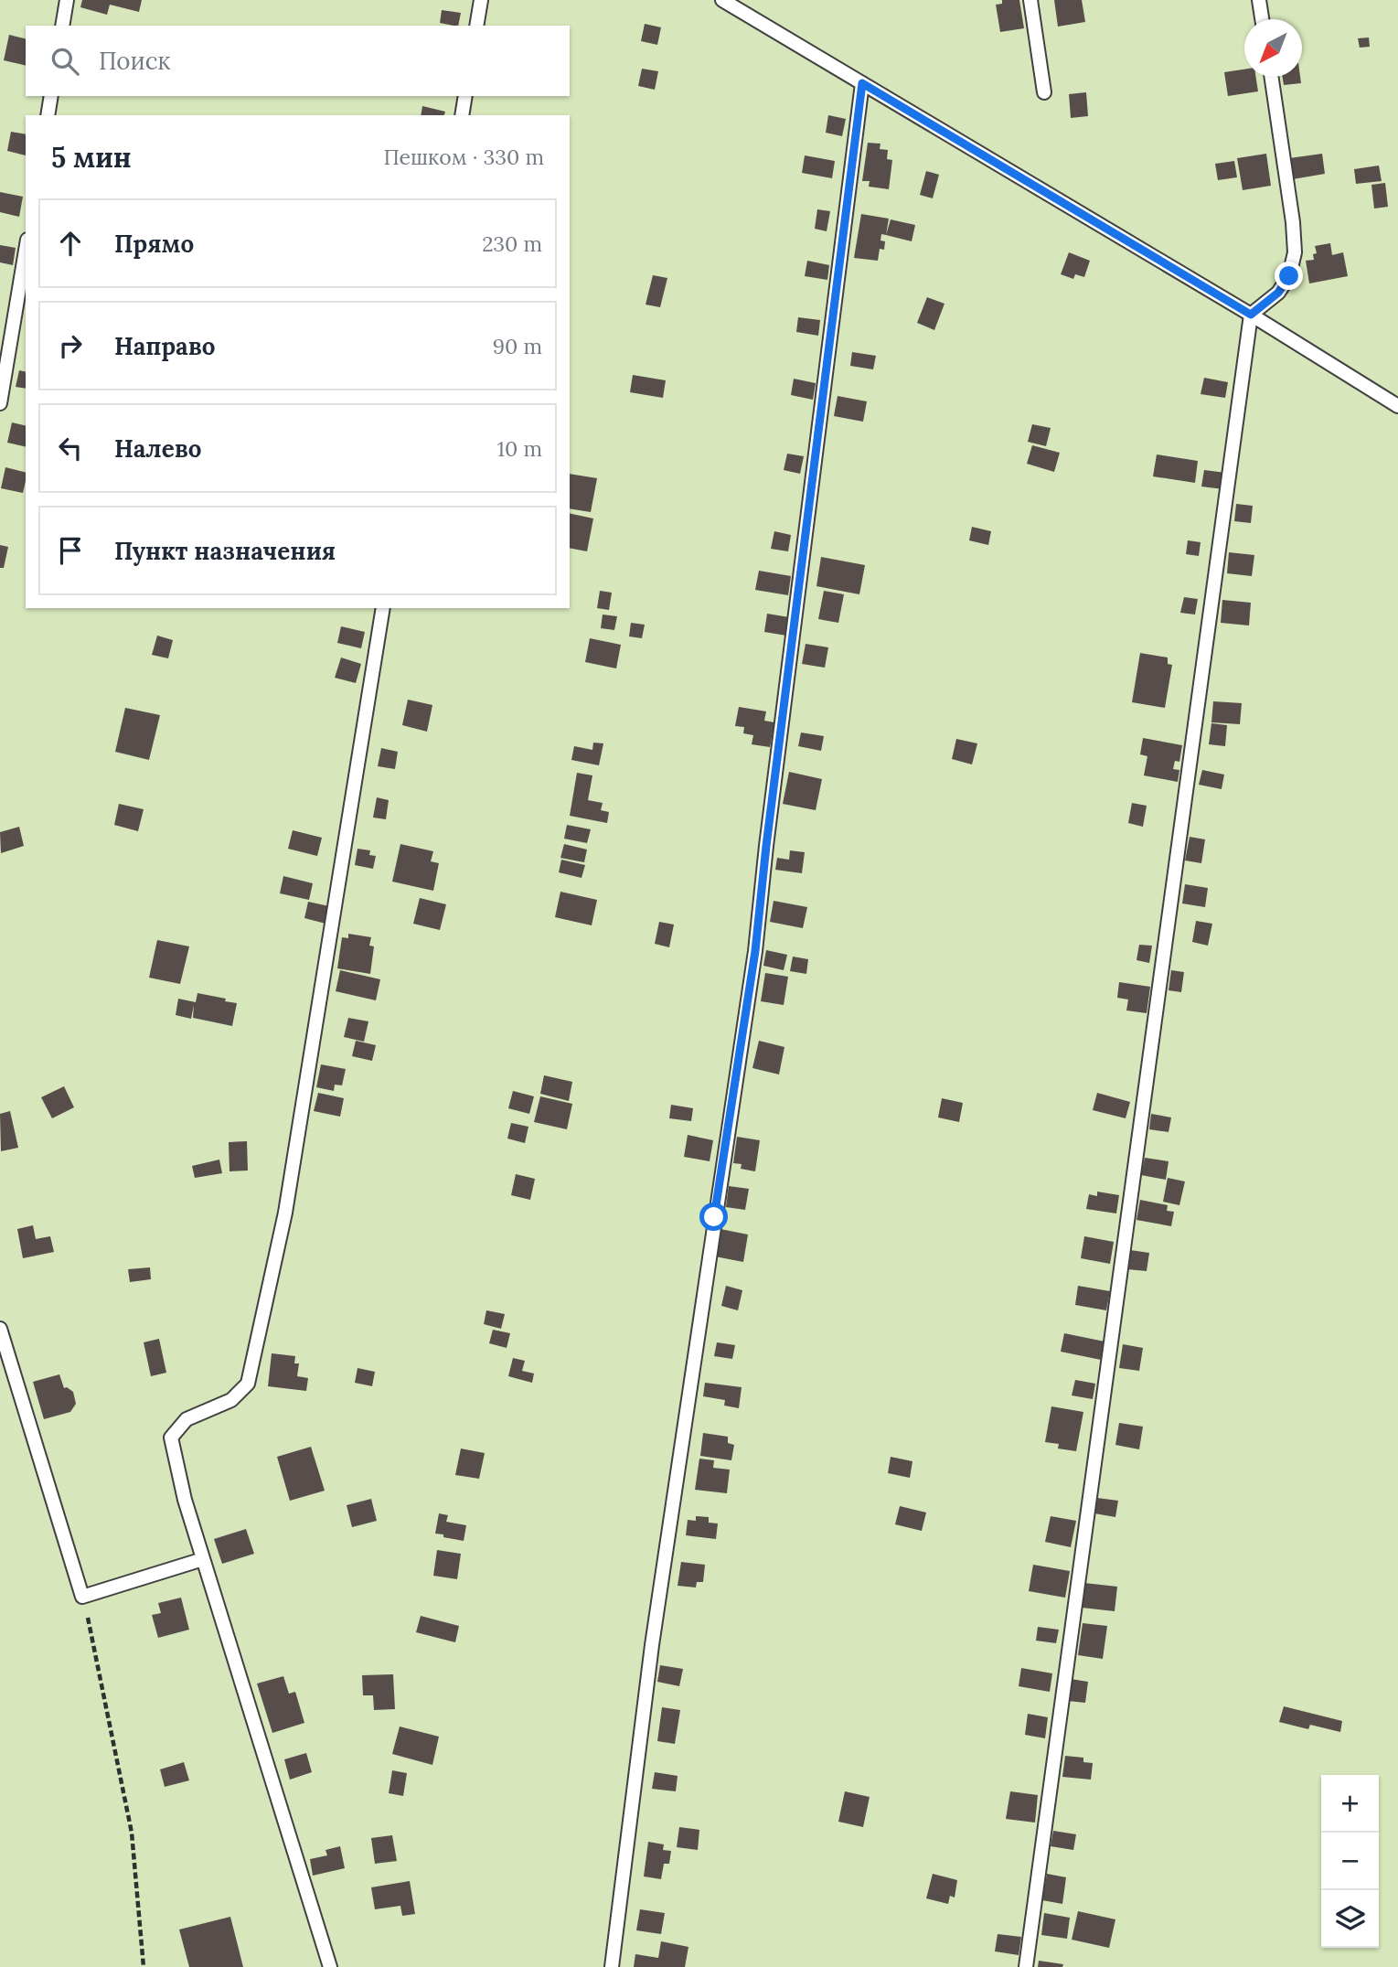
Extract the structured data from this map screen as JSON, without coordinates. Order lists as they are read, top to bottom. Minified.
{"north":"bottom left","page":{"search":"Поиск","heading":["5 мин","Пешком · 330 m"],"list":[["Прямо","230 m"],["Направо","90 m"],["Налево","10 m"],"Пункт назначения"],"map_buttons":["+","−"]}}
